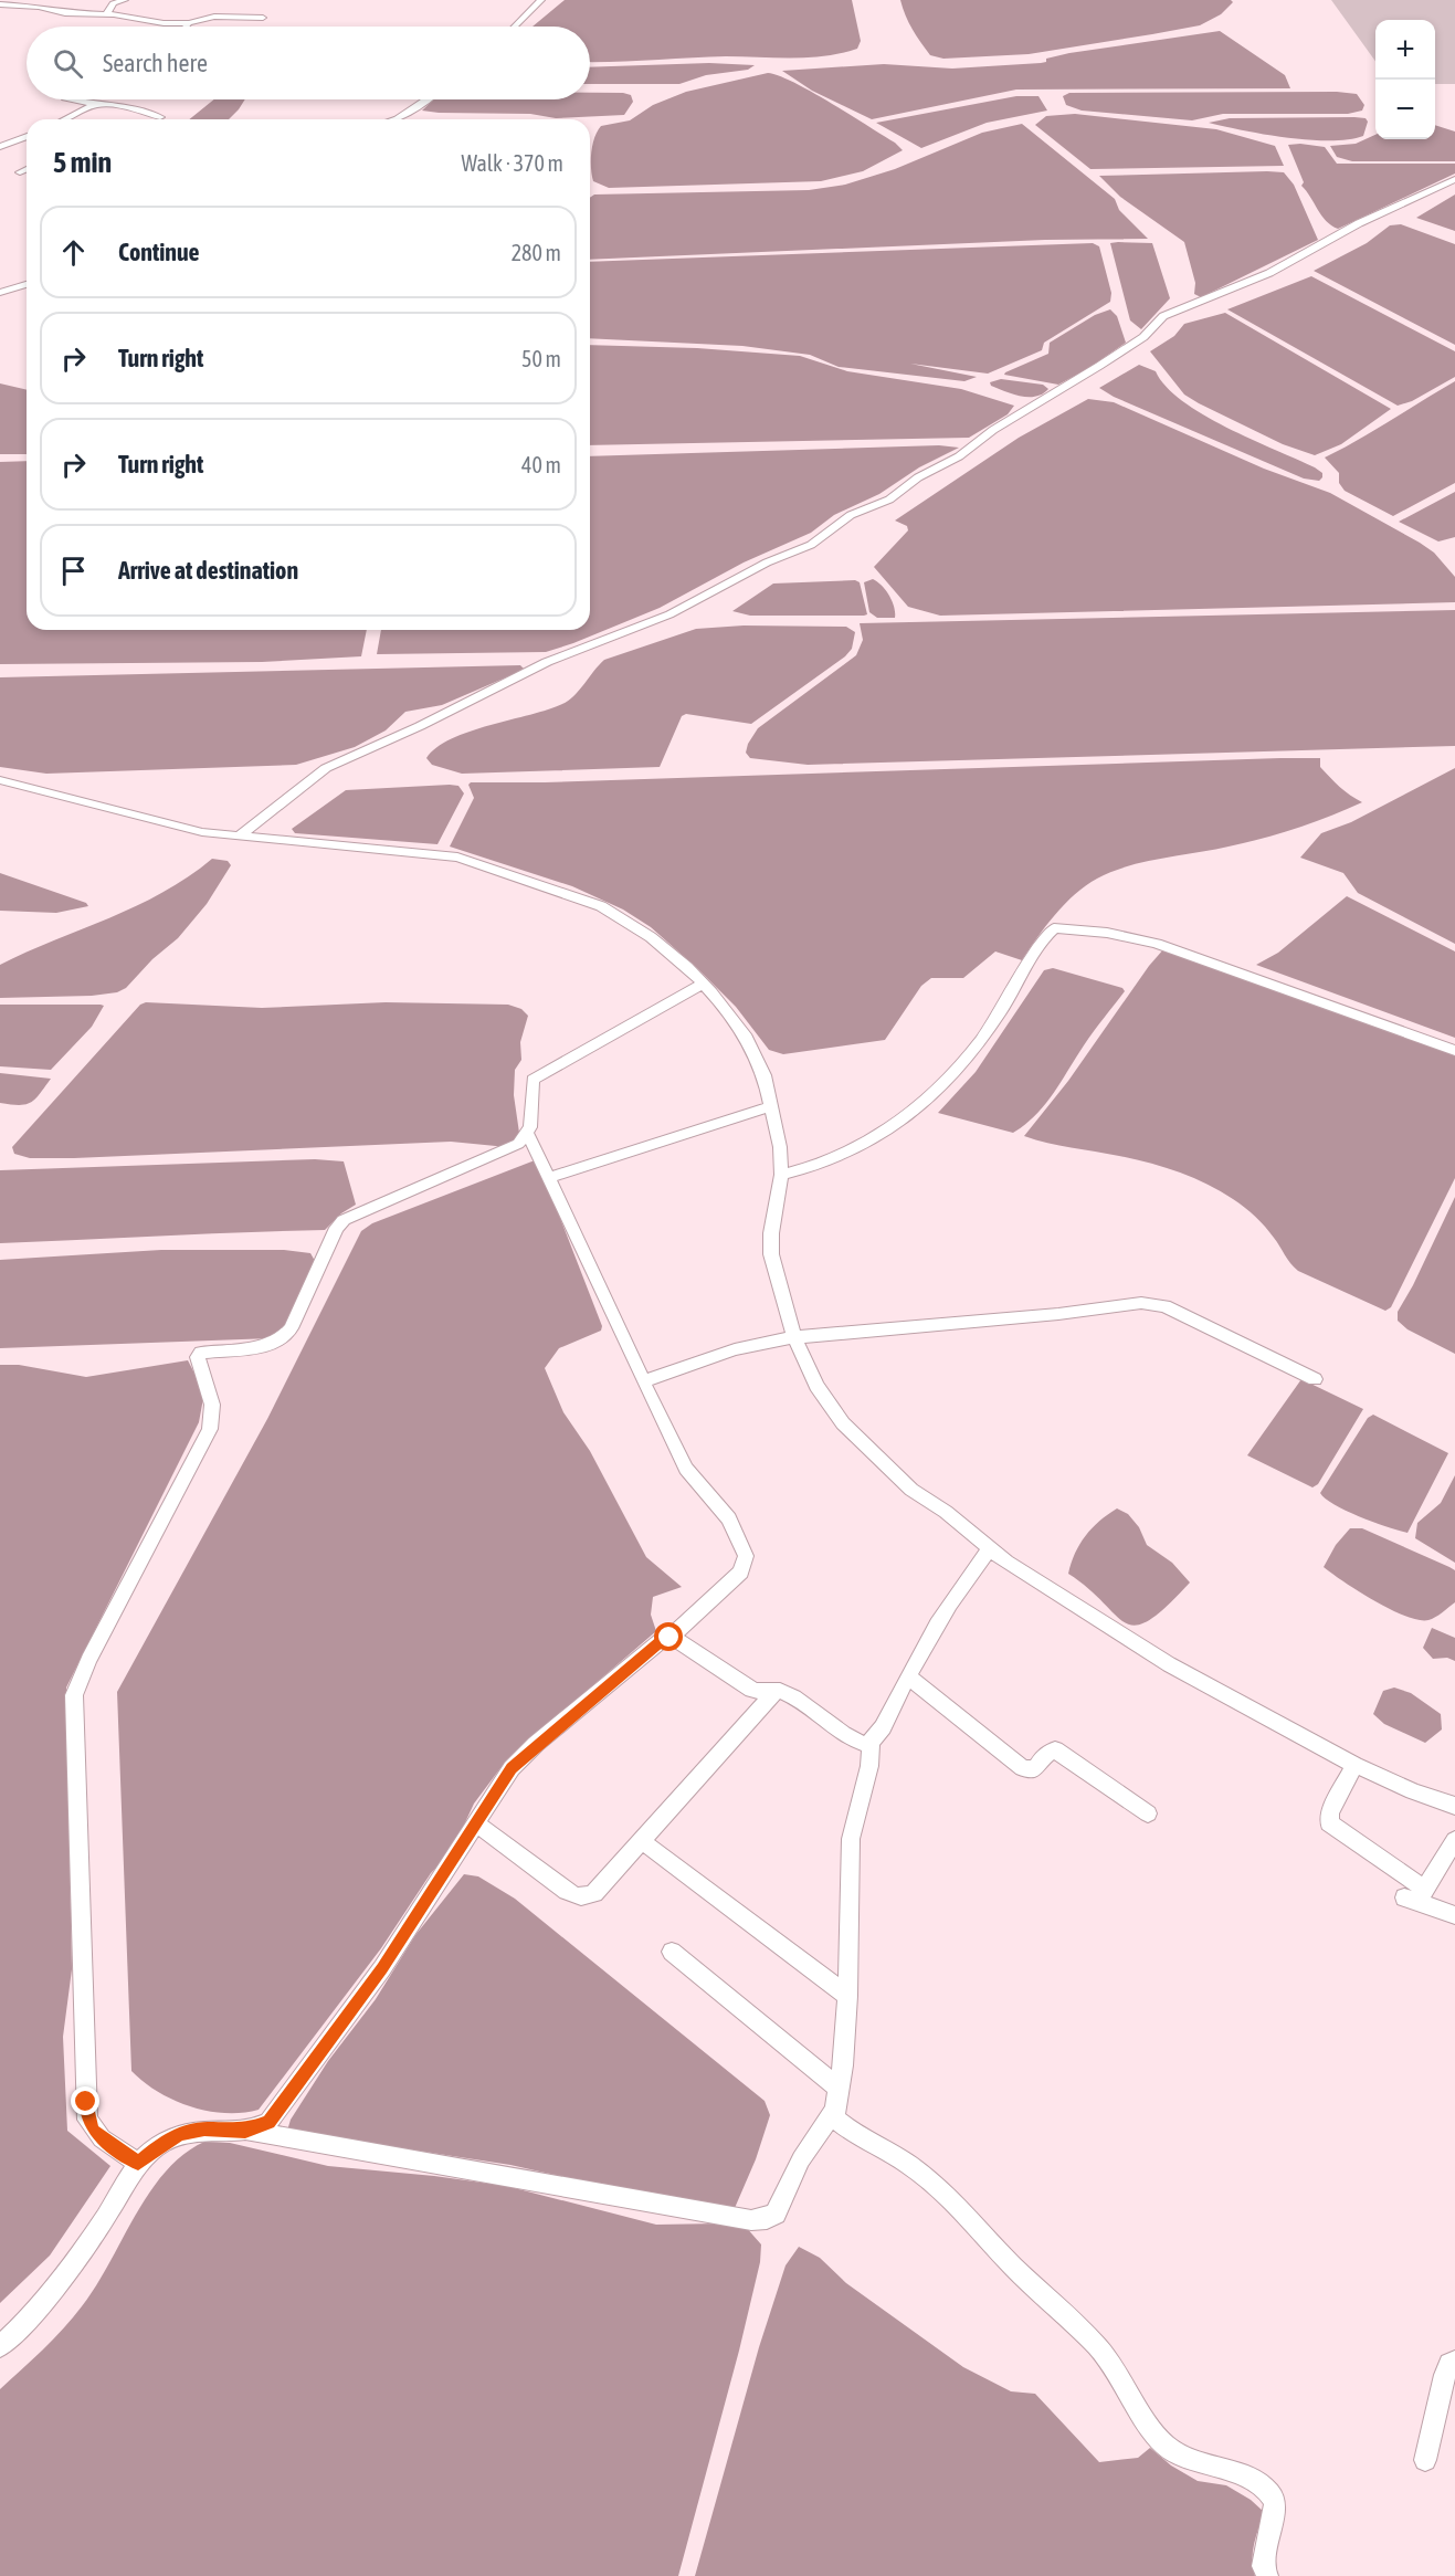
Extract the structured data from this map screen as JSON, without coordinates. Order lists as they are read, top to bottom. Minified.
{"page":{"map_buttons":["+","−"],"search":"Search here","heading":["5 min","Walk · 370 m"],"list":[["Continue","280 m"],["Turn right","50 m"],["Turn right","40 m"],"Arrive at destination"]}}
